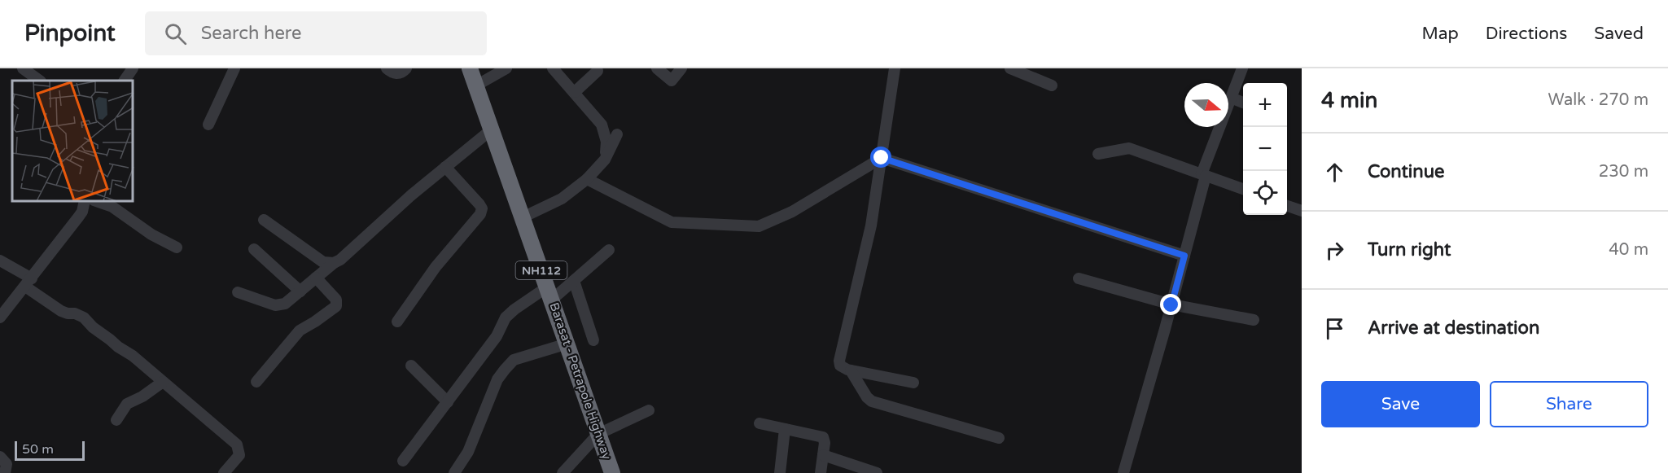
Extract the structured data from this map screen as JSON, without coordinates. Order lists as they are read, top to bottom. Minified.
{"streets":{"highway":["NH112","Barasat - Petrapole Highway"]},"scale_bar":"50 m","north":"right","page":{"header":"Pinpoint","search":"Search here","nav":["Map","Directions","Saved"],"heading":["4 min","Walk · 270 m"],"map_buttons":["+","−"],"list":[["Continue","230 m"],["Turn right","40 m"],"Arrive at destination"],"buttons":["Save","Share"],"scale":"50 m"}}
